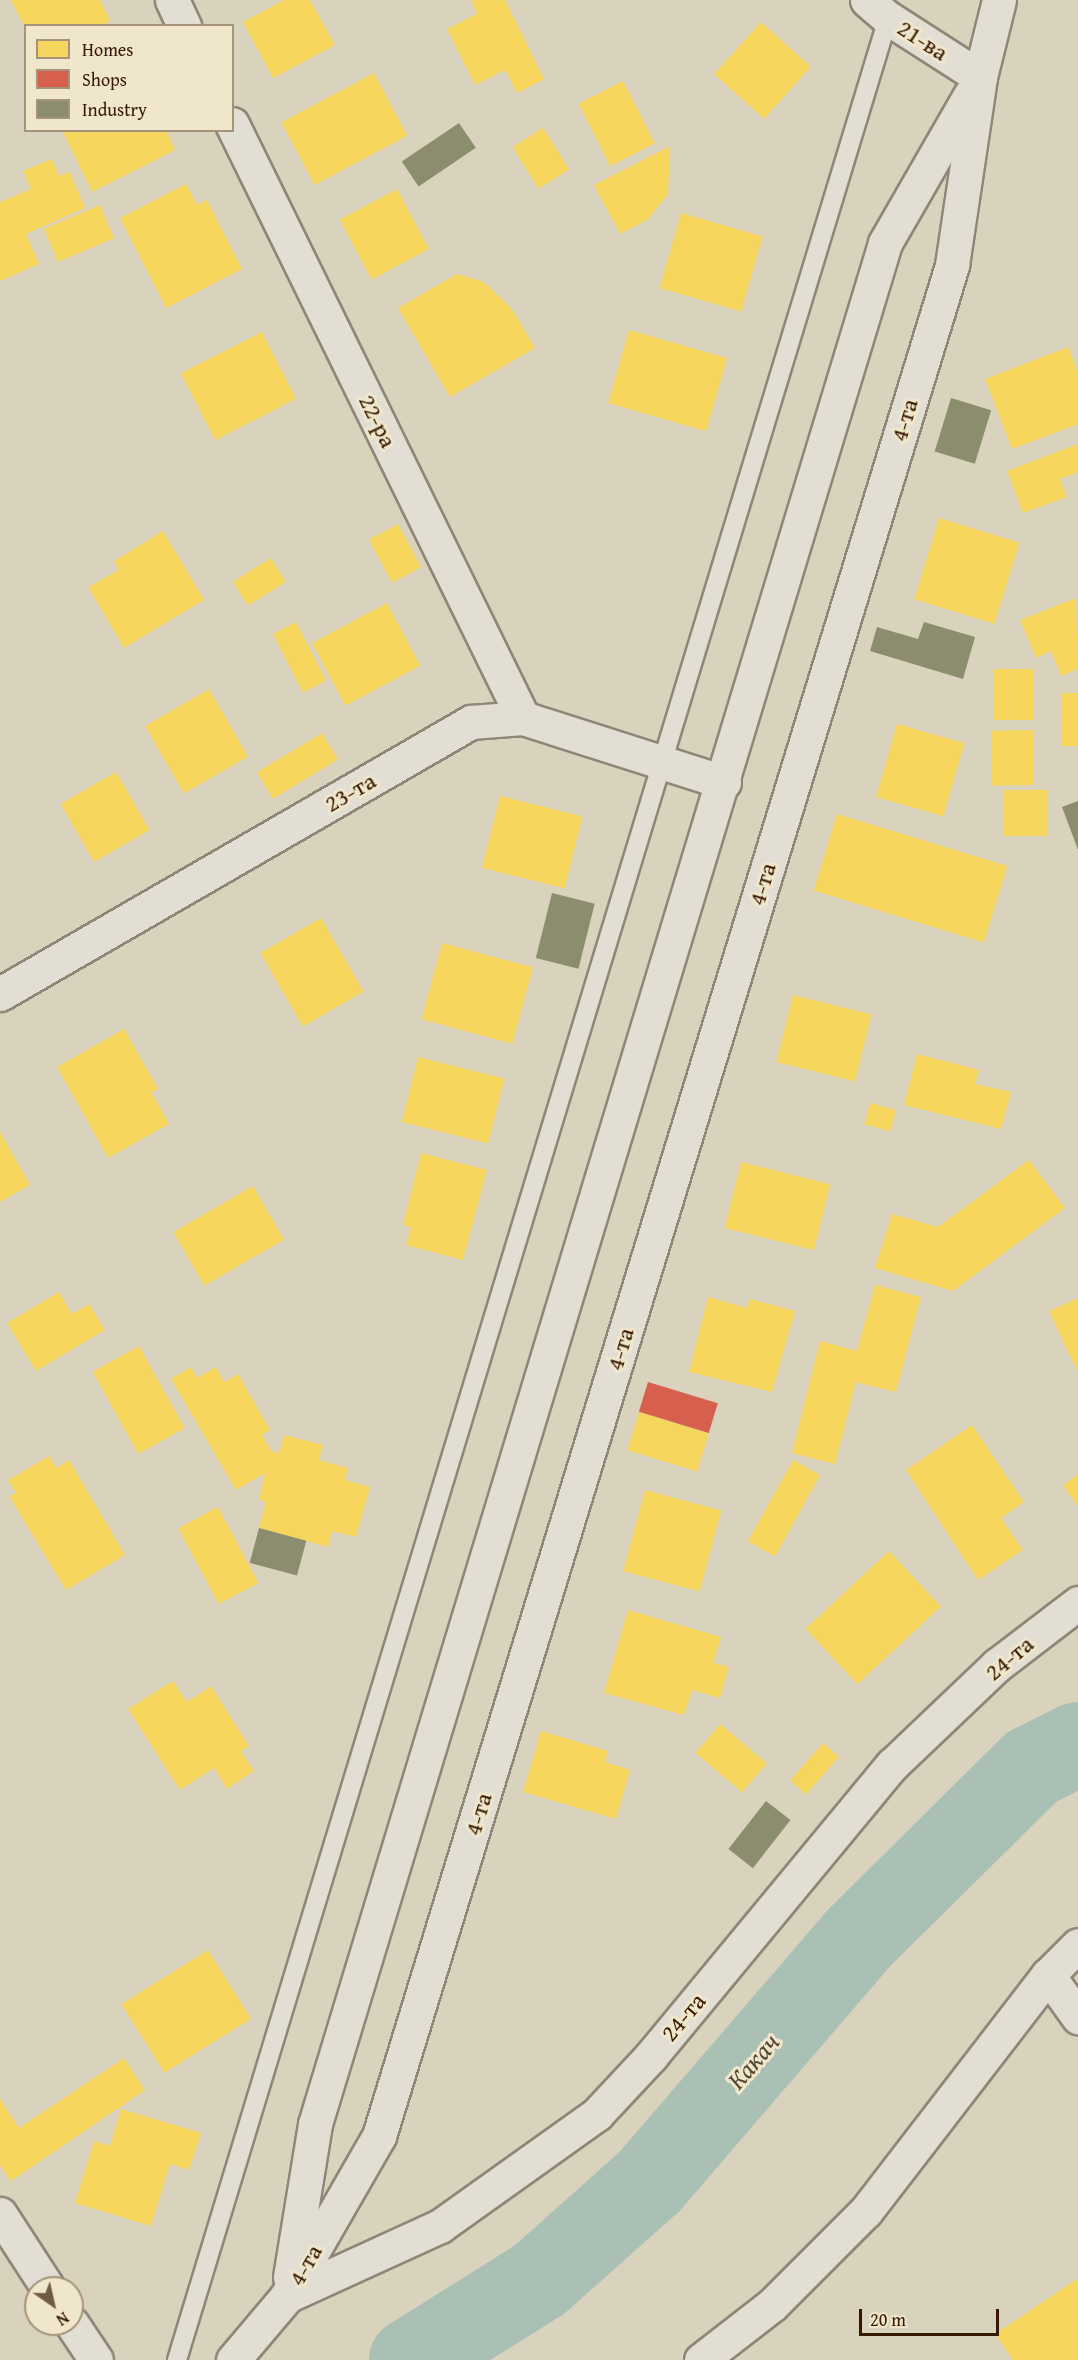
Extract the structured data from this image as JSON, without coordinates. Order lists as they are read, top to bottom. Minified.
{"streets":{"street":["21-ва","4-та","22-ра","23-та","24-та"]},"crossings":[["21-ва","4-та"],["4-та","23-та"],["4-та","24-та"],["22-ра","23-та"]],"water":["Какач"],"legend":["Homes","Shops","Industry"],"scale_bar":"20 m","north":"bottom right"}
